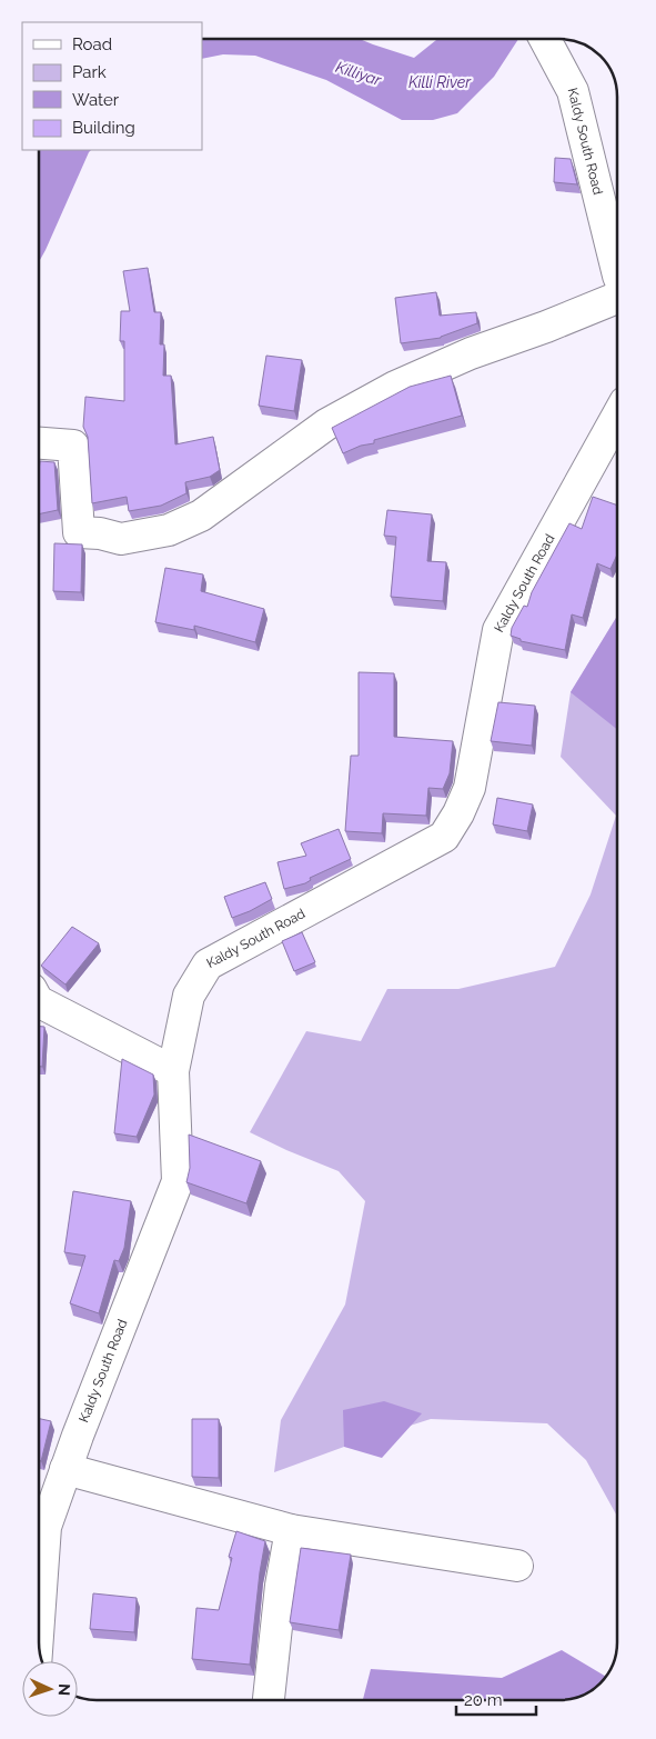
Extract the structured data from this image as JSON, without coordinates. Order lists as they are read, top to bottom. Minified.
{"streets":{"street":["Kaldy South Road"]},"water":["Killiyar","Killi River"],"legend":["Road","Park","Water","Building"],"scale_bar":"20 m","north":"right"}
